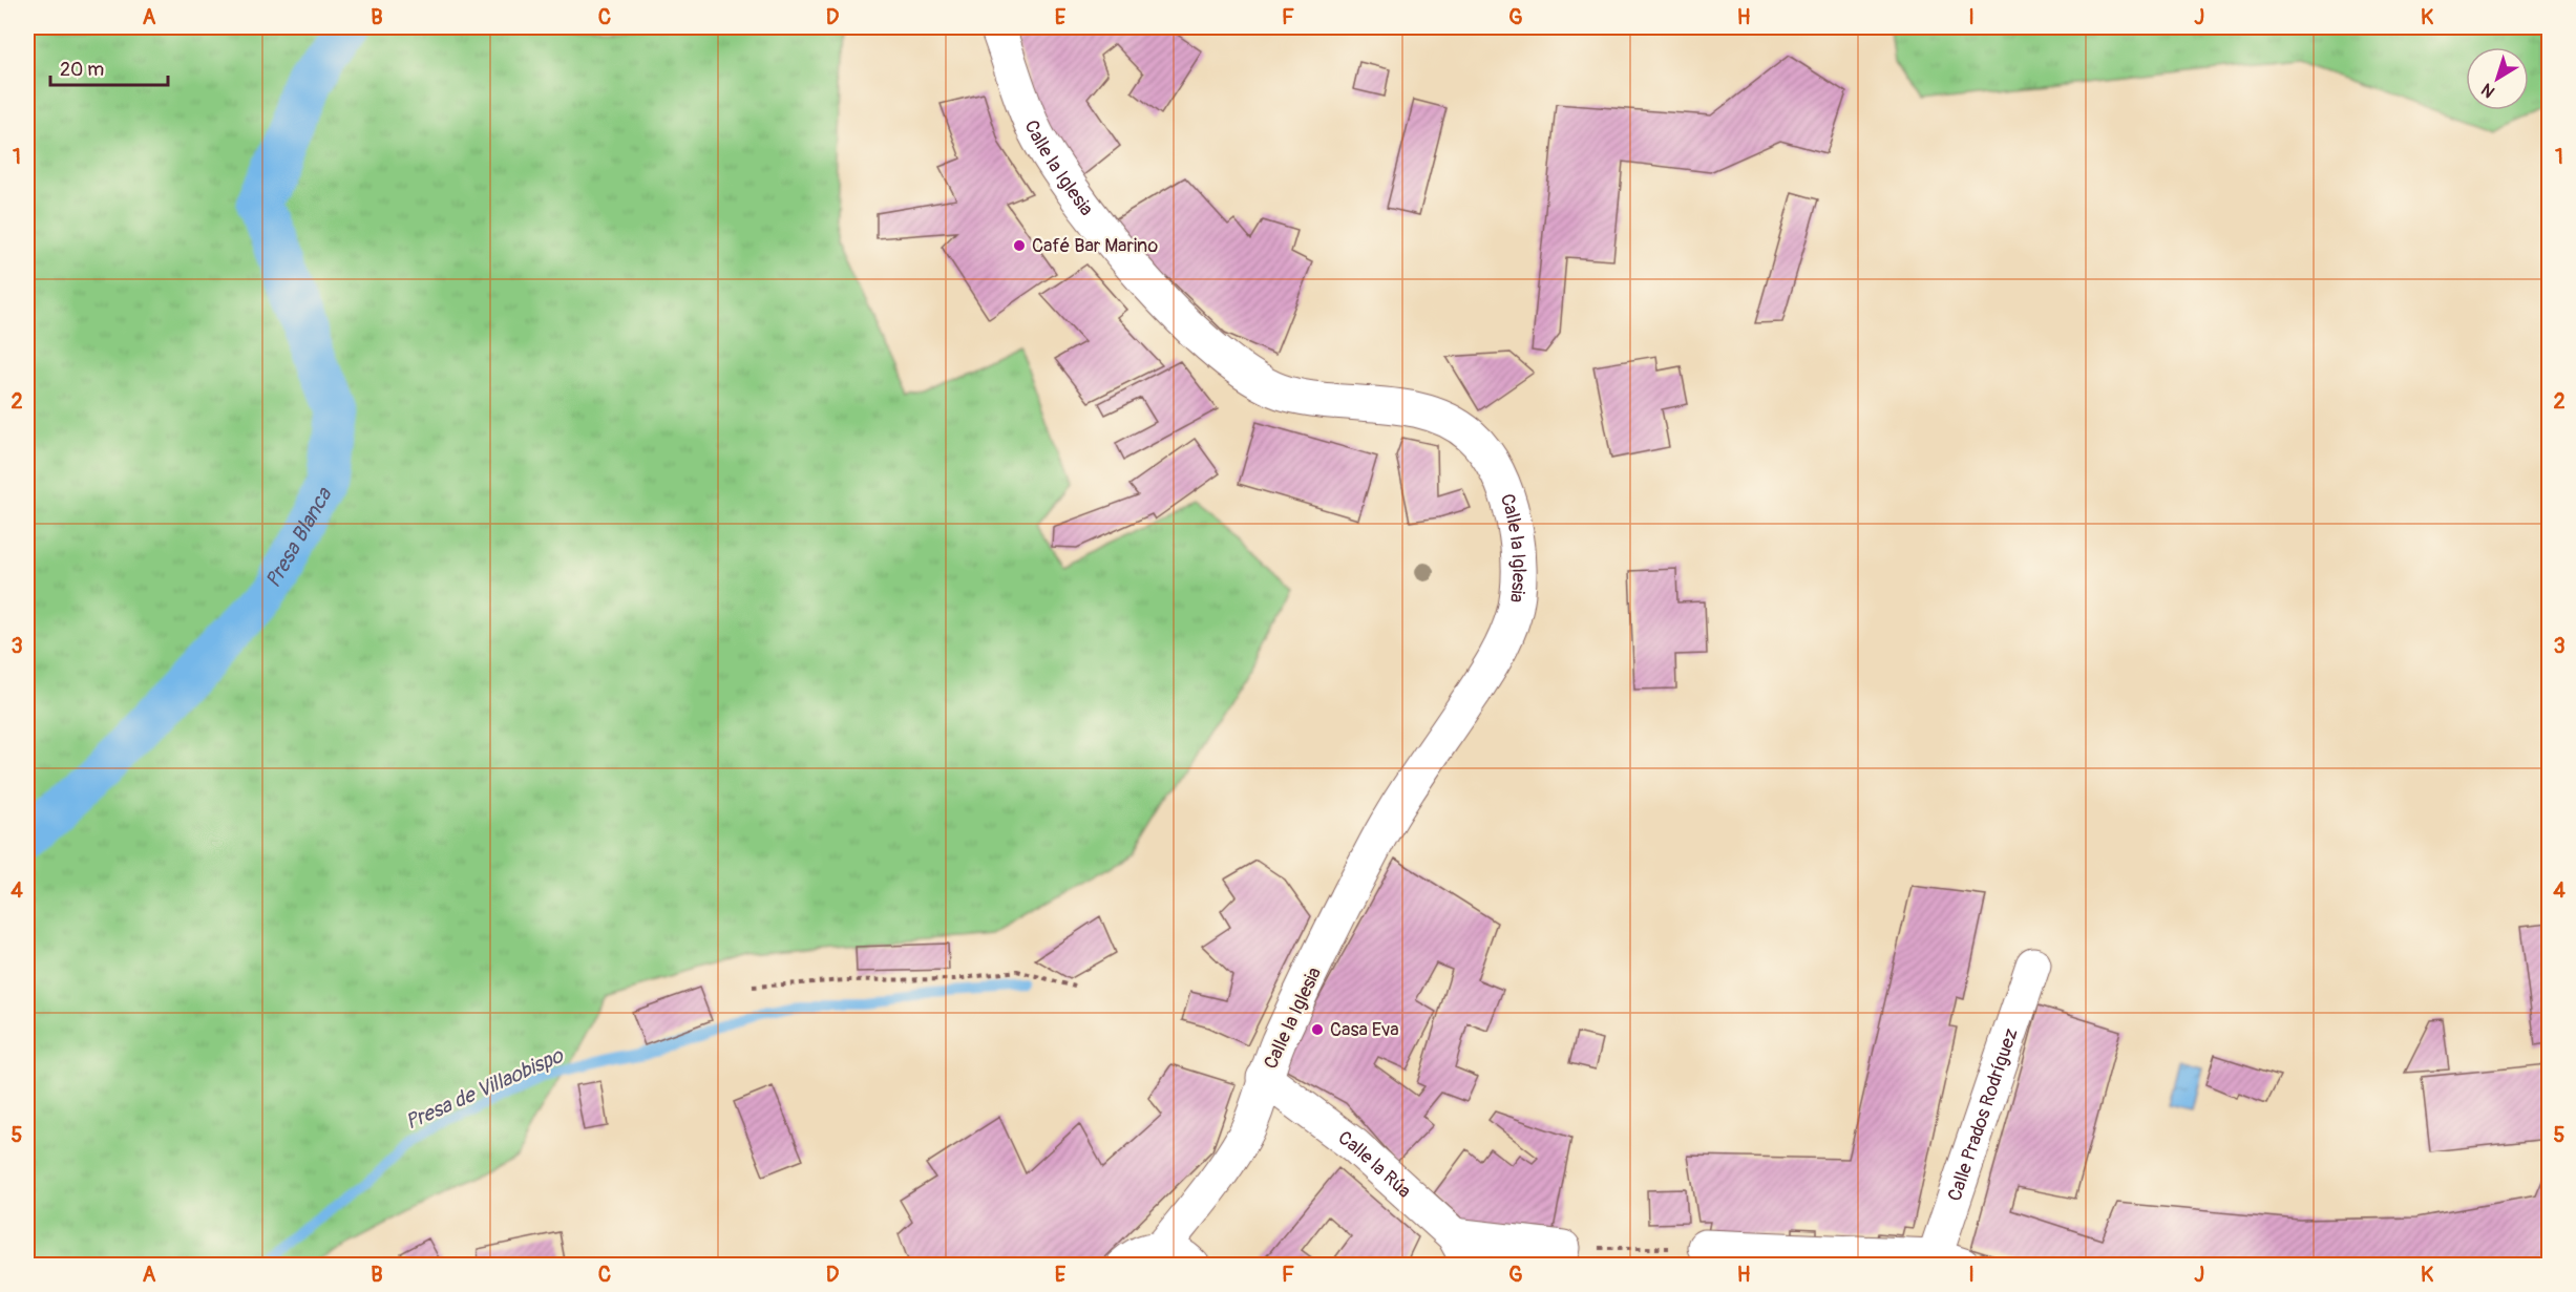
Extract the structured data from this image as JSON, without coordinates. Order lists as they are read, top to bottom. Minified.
{"streets":{"street":["Calle la Iglesia","Calle Prados Rodríguez","Calle la Rúa"]},"crossings":[["Calle la Iglesia","Calle la Rúa"]],"water":["Presa Blanca","Presa de Villaobispo"],"places":["Café Bar Marino","Casa Eva"],"scale_bar":"20 m","north":"bottom left","grid":{"columns":["A","B","C","D","E","F","G","H","I","J","K"],"rows":["1","2","3","4","5"]}}
